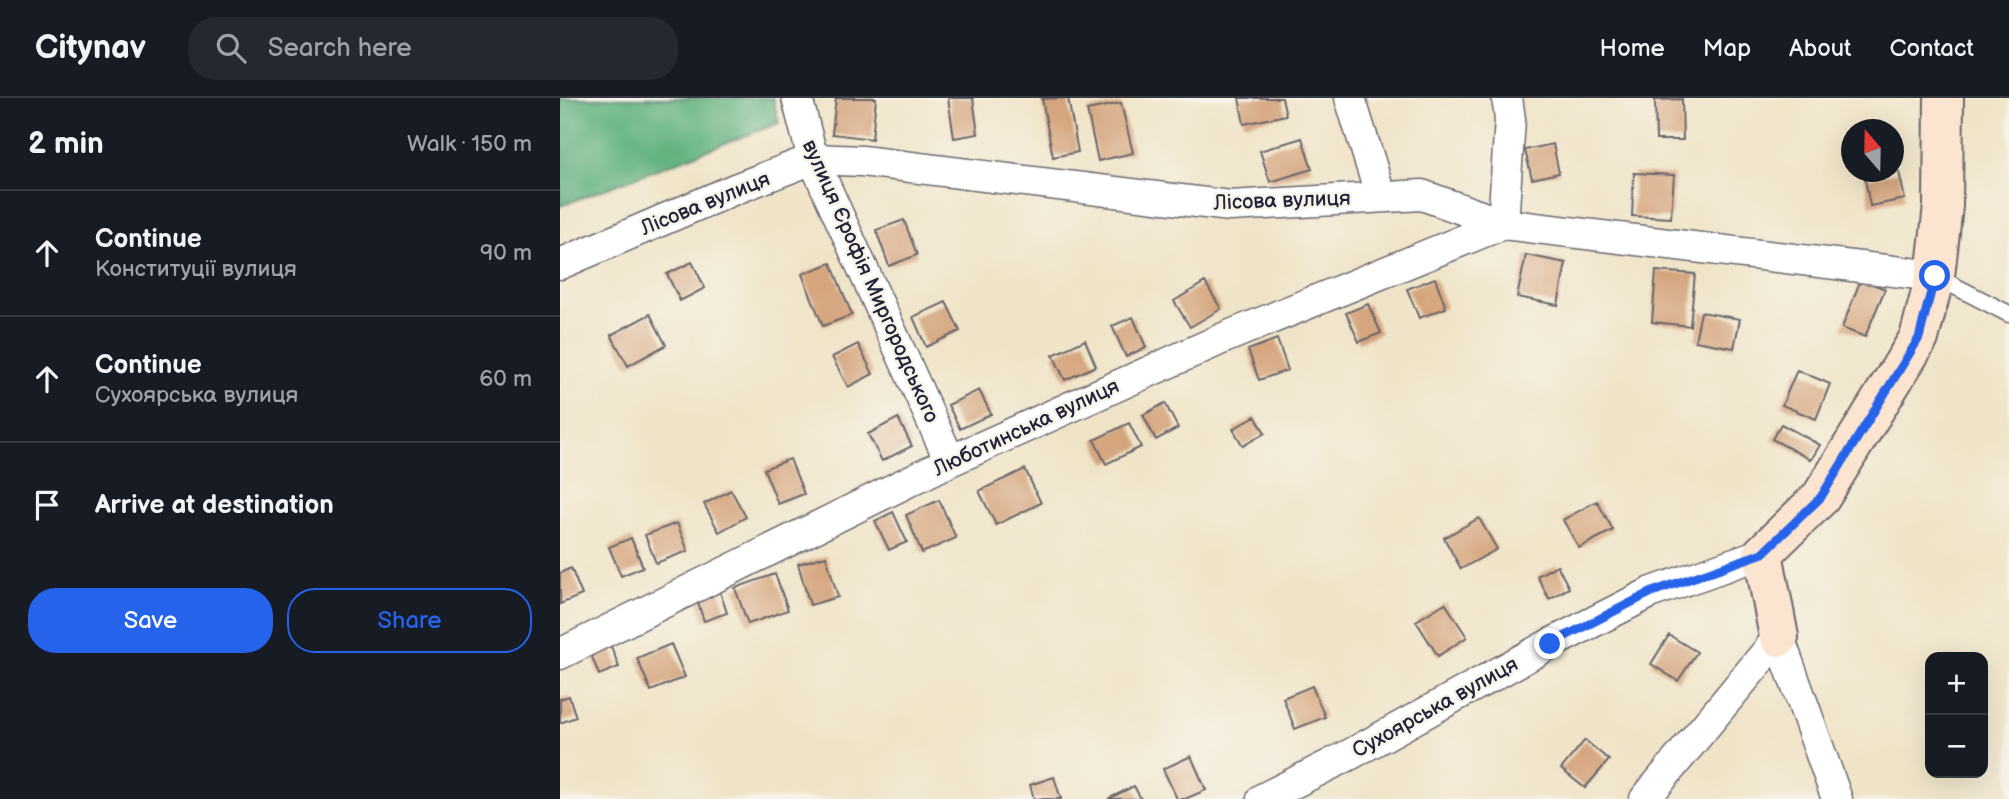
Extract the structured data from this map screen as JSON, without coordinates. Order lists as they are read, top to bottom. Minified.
{"streets":{"street":["Лісова вулиця","вулиця Єрофія Миргородського","Люботинська вулиця","Сухоярська вулиця"]},"crossings":[["Лісова вулиця","вулиця Єрофія Миргородського"],["Лісова вулиця","Люботинська вулиця"],["вулиця Єрофія Миргородського","Люботинська вулиця"]],"north":"top","page":{"header":"Citynav","search":"Search here","nav":["Home","Map","About","Contact"],"heading":["2 min","Walk · 150 m"],"list":[["Continue","Конституції вулиця","90 m"],["Continue","Сухоярська вулиця","60 m"],"Arrive at destination"],"buttons":["Save","Share"],"map_buttons":["+","−"]}}
